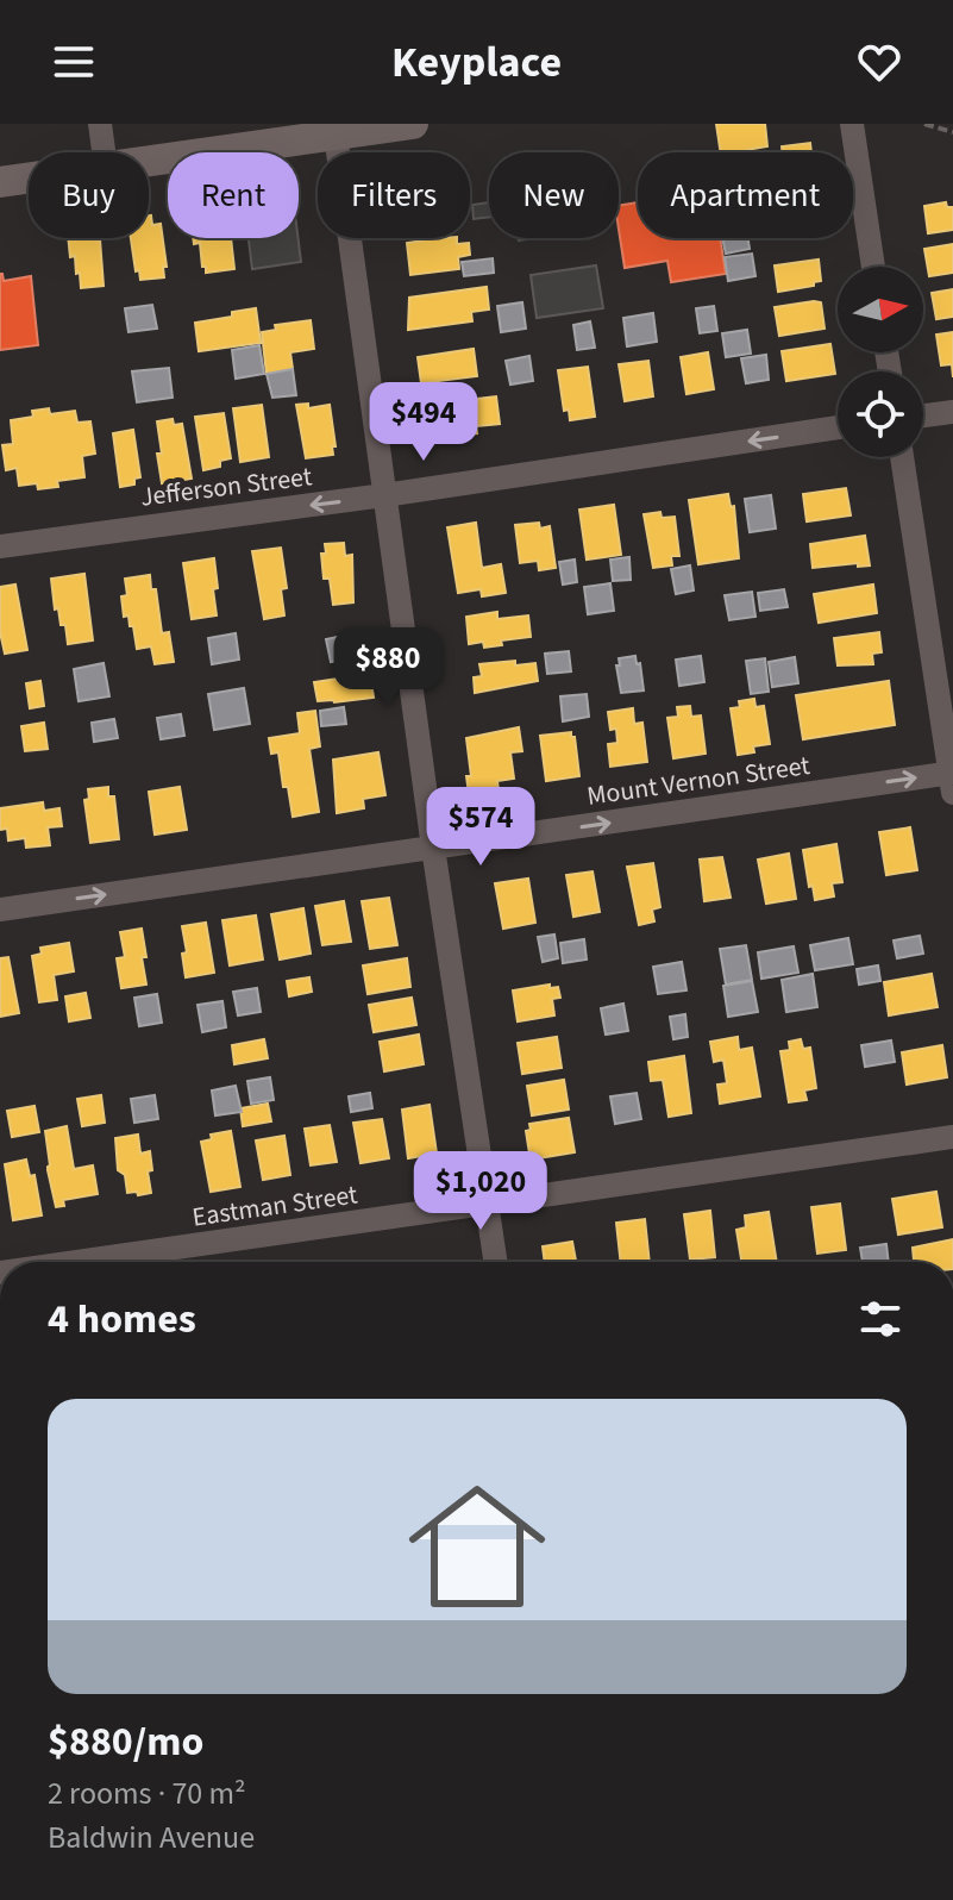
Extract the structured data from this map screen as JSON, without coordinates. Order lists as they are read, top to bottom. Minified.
{"streets":{"street":["Jefferson Street","Mount Vernon Street","Eastman Street"]},"one_way":["Jefferson Street","Mount Vernon Street"],"north":"right","page":{"header":"Keyplace","chip":["Buy","Rent","Filters","New","Apartment"],"price":["$494","$880","$574","$1,020"],"heading":"4 homes","list":[{"name":"$880/mo","note":"2 rooms · 70 m² · Baldwin Avenue"}]}}
